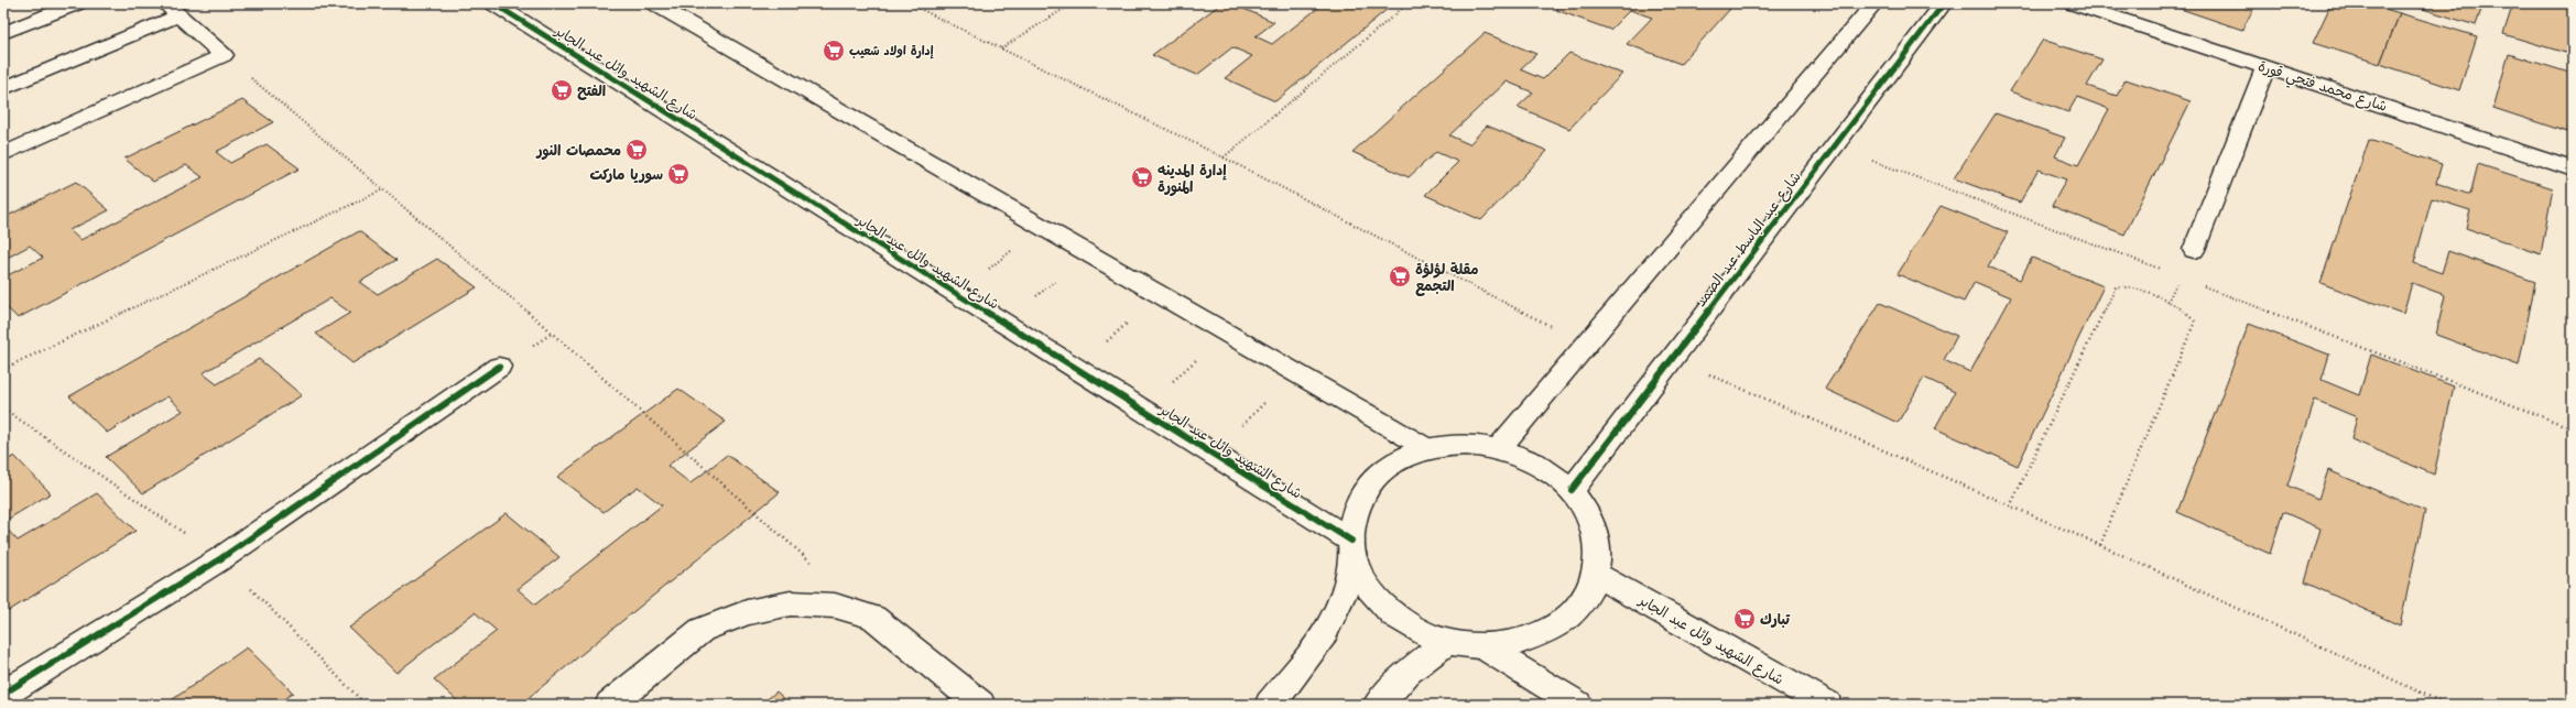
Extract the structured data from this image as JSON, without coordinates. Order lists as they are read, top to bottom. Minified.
{"streets":{"street":["شارع الشهيد وائل عبد الجابر","شارع محمد فتحي قورة","شارع عبد الباسط عبد الصمد"]},"places":{"supermarket":["إدارة اولاد شعيب","الفتح","محمصات النور","سوريا ماركت","إدارة المدينه المنورة","مقلة لؤلؤة التجمع","تبارك"]}}
